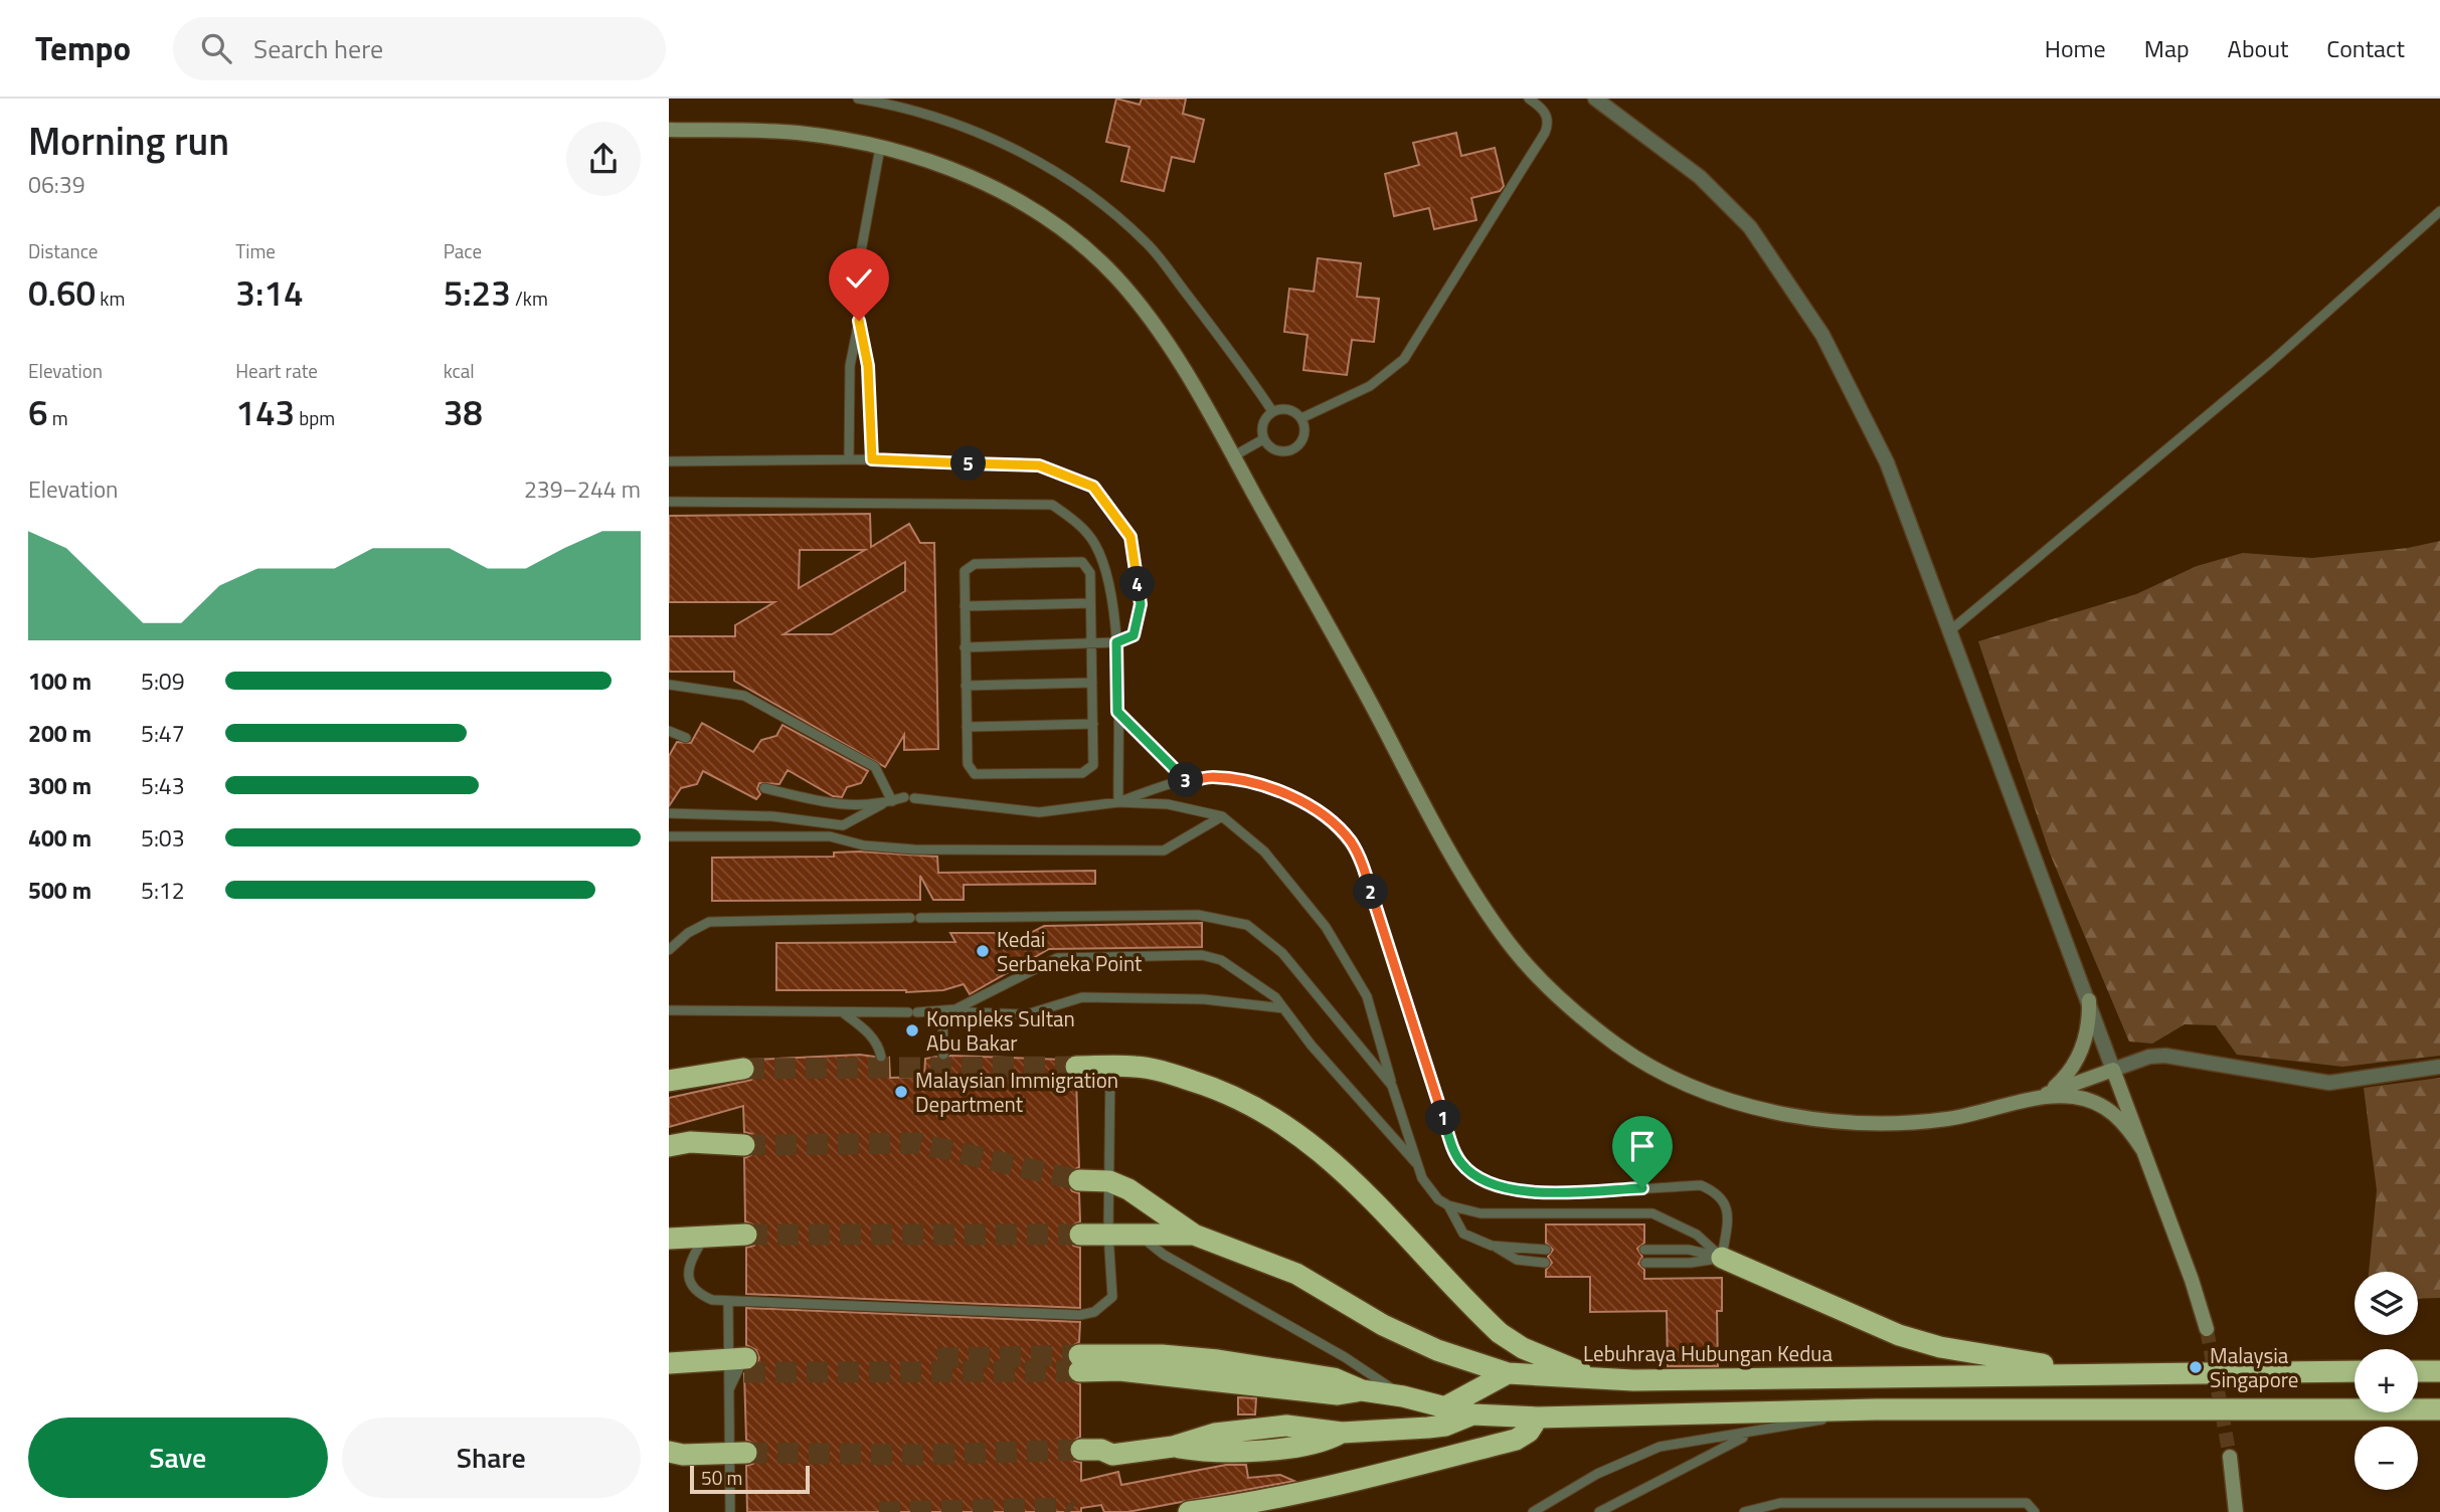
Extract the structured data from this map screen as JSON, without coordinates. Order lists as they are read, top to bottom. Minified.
{"streets":{"highway":["Lebuhraya Hubungan Kedua"]},"places":["Kedai Serbaneka Point","Kompleks Sultan Abu Bakar","Malaysian Immigration Department","Malaysia Singapore"],"scale_bar":"50 m","page":{"header":"Tempo","search":"Search here","nav":["Home","Map","About","Contact"],"heading":["Morning run","06:39"],"stats":[["Distance","0.60 km"],["Time","3:14"],["Pace","5:23 /km"],["Elevation","6 m"],["Heart rate","143 bpm"],["kcal","38"]],"pins":["5","4","3","2","1"],"chart":["Elevation","239–244 m"],"list":[{"name":"100 m","note":"5:09"},{"name":"200 m","note":"5:47"},{"name":"300 m","note":"5:43"},{"name":"400 m","note":"5:03"},{"name":"500 m","note":"5:12"}],"map_buttons":["+","−"],"buttons":["Save","Share"],"scale":"50 m"}}
